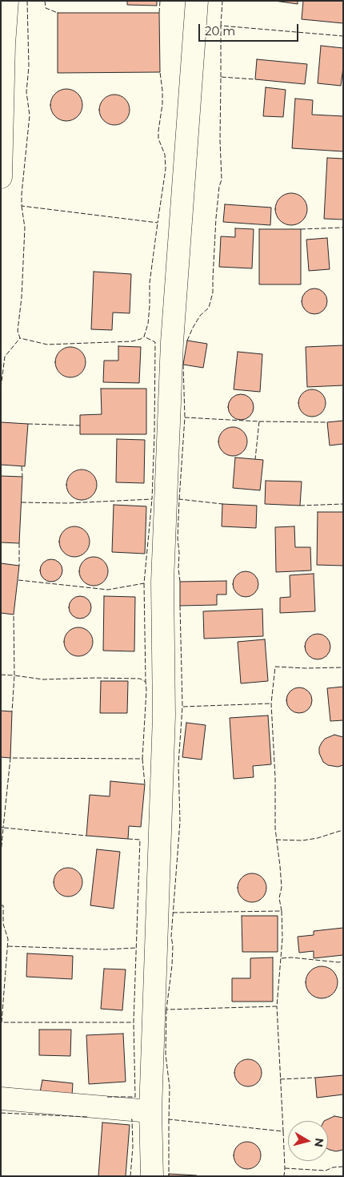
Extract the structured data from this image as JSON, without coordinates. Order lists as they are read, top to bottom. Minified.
{"scale_bar":"20 m","north":"right"}
